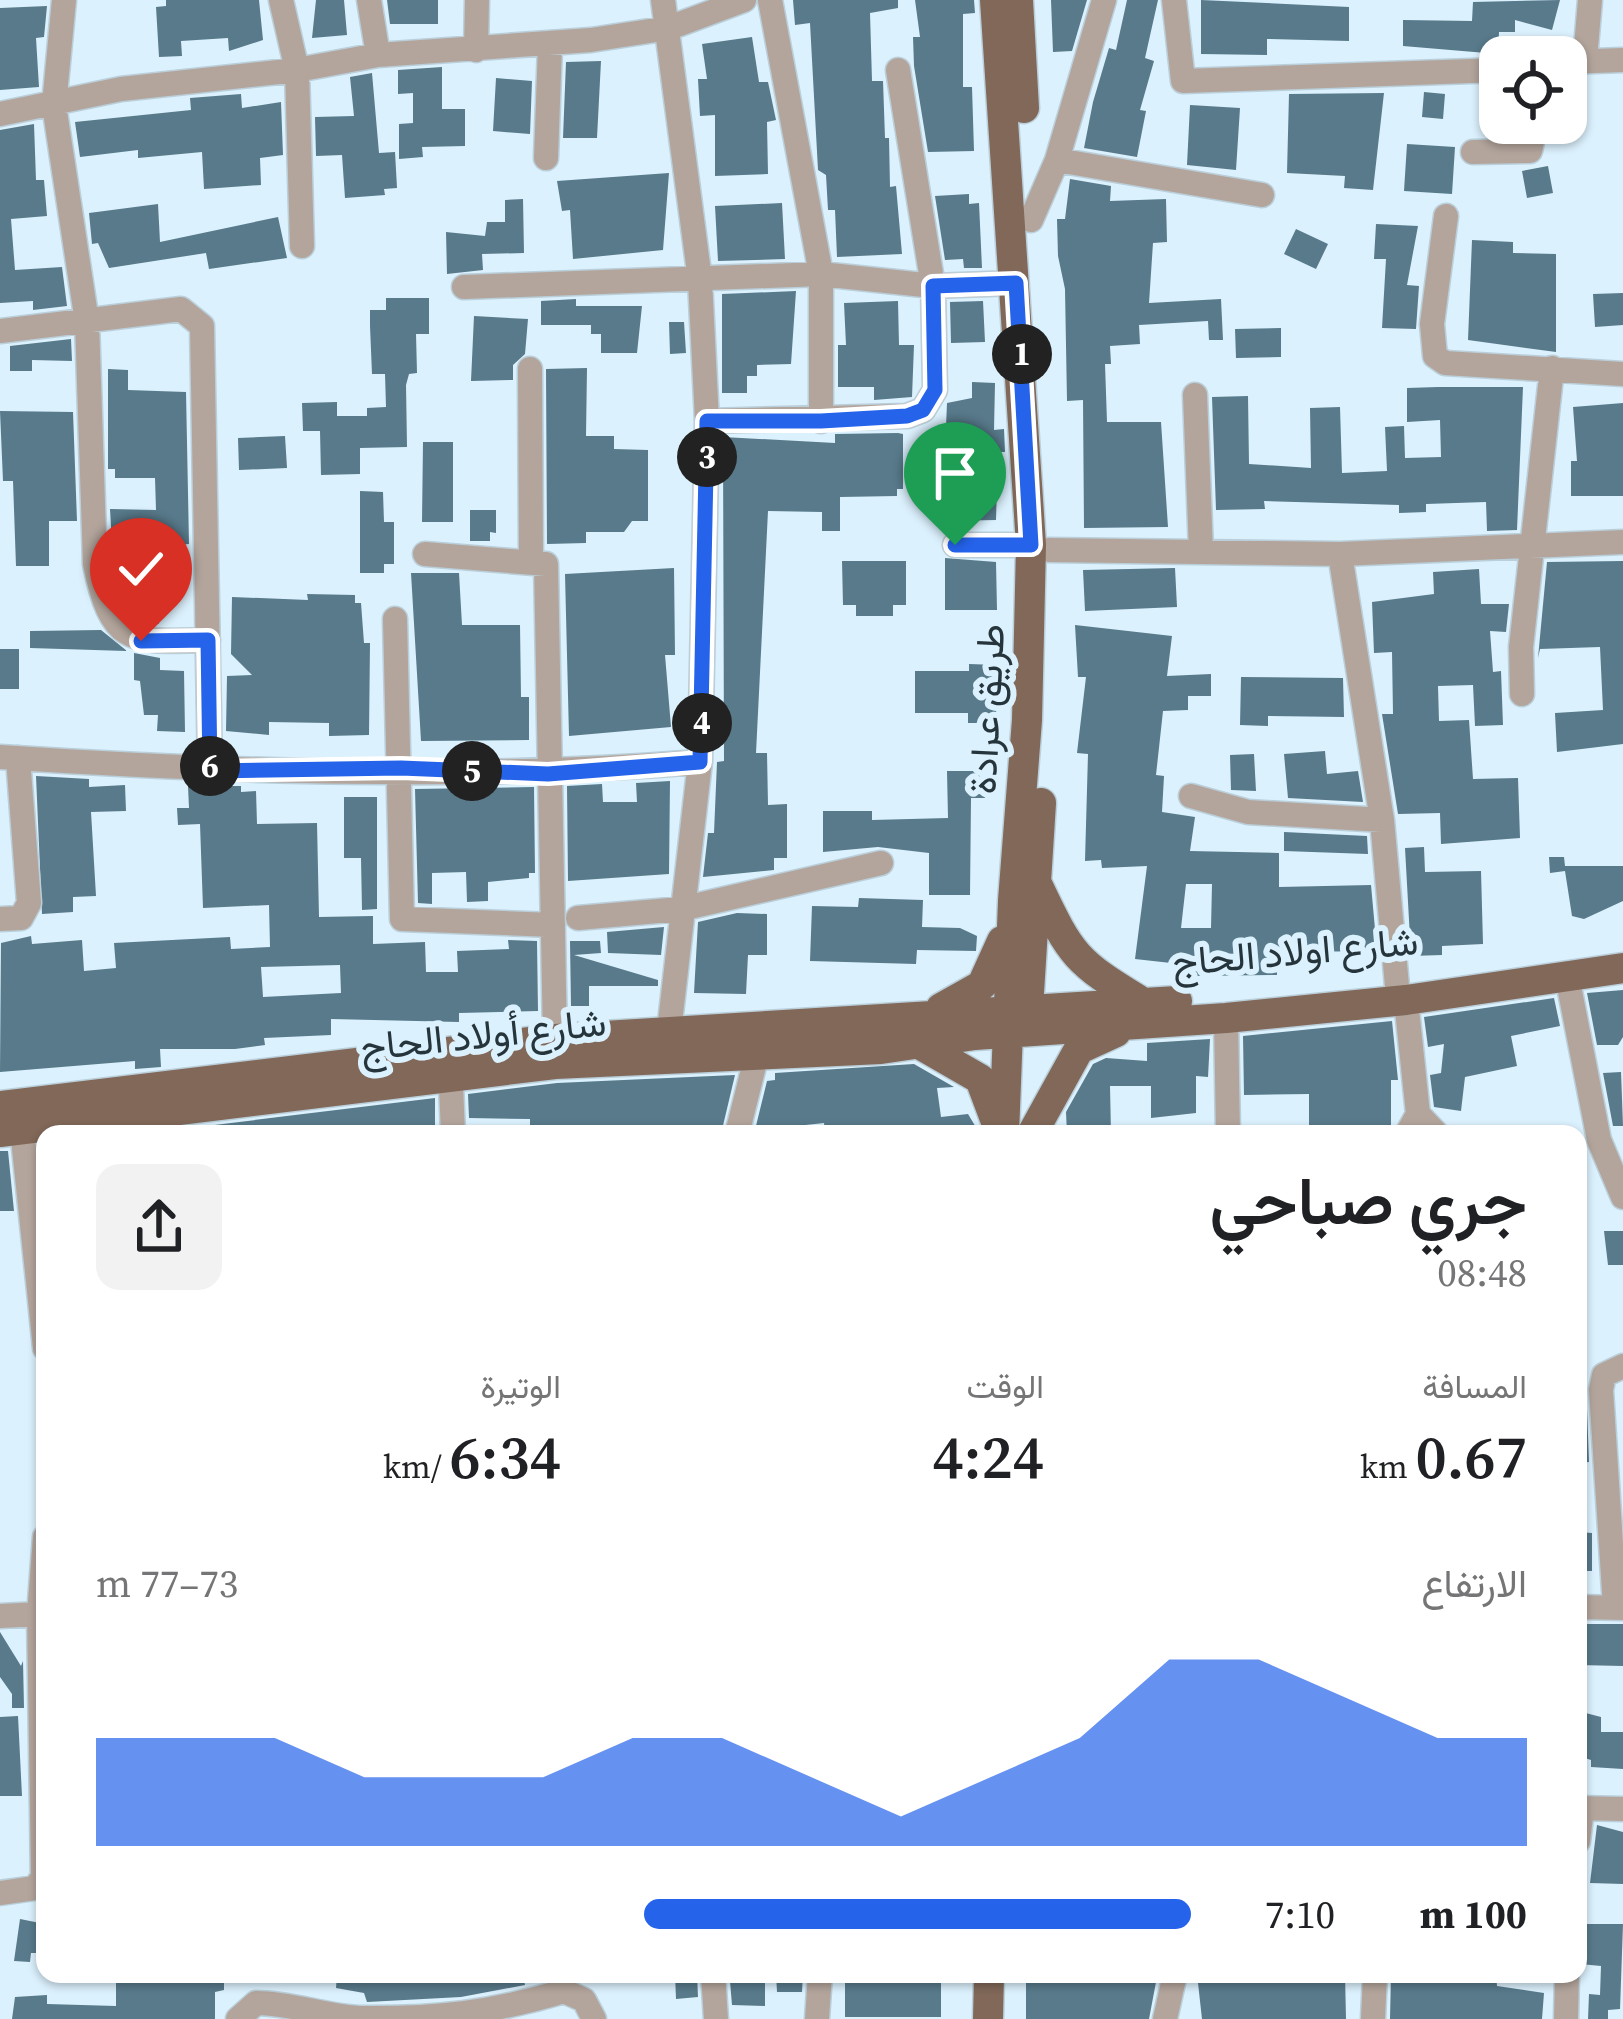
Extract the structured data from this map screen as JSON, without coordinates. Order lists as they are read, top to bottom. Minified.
{"streets":{"main road":["طريق عرادة","شارع اولاد الحاج","شارع أولاد الحاج"]},"crossings":[["طريق عرادة","شارع أولاد الحاج"]],"page":{"pins":["1","3","4","6","5"],"heading":["جري صباحي","08:48"],"stats":[["المسافة","0.67 km"],["الوقت","4:24"],["الوتيرة","6:34 /km"]],"chart":["الارتفاع","73–77 m"],"list":[{"name":"100 m","note":"7:10"}]}}
